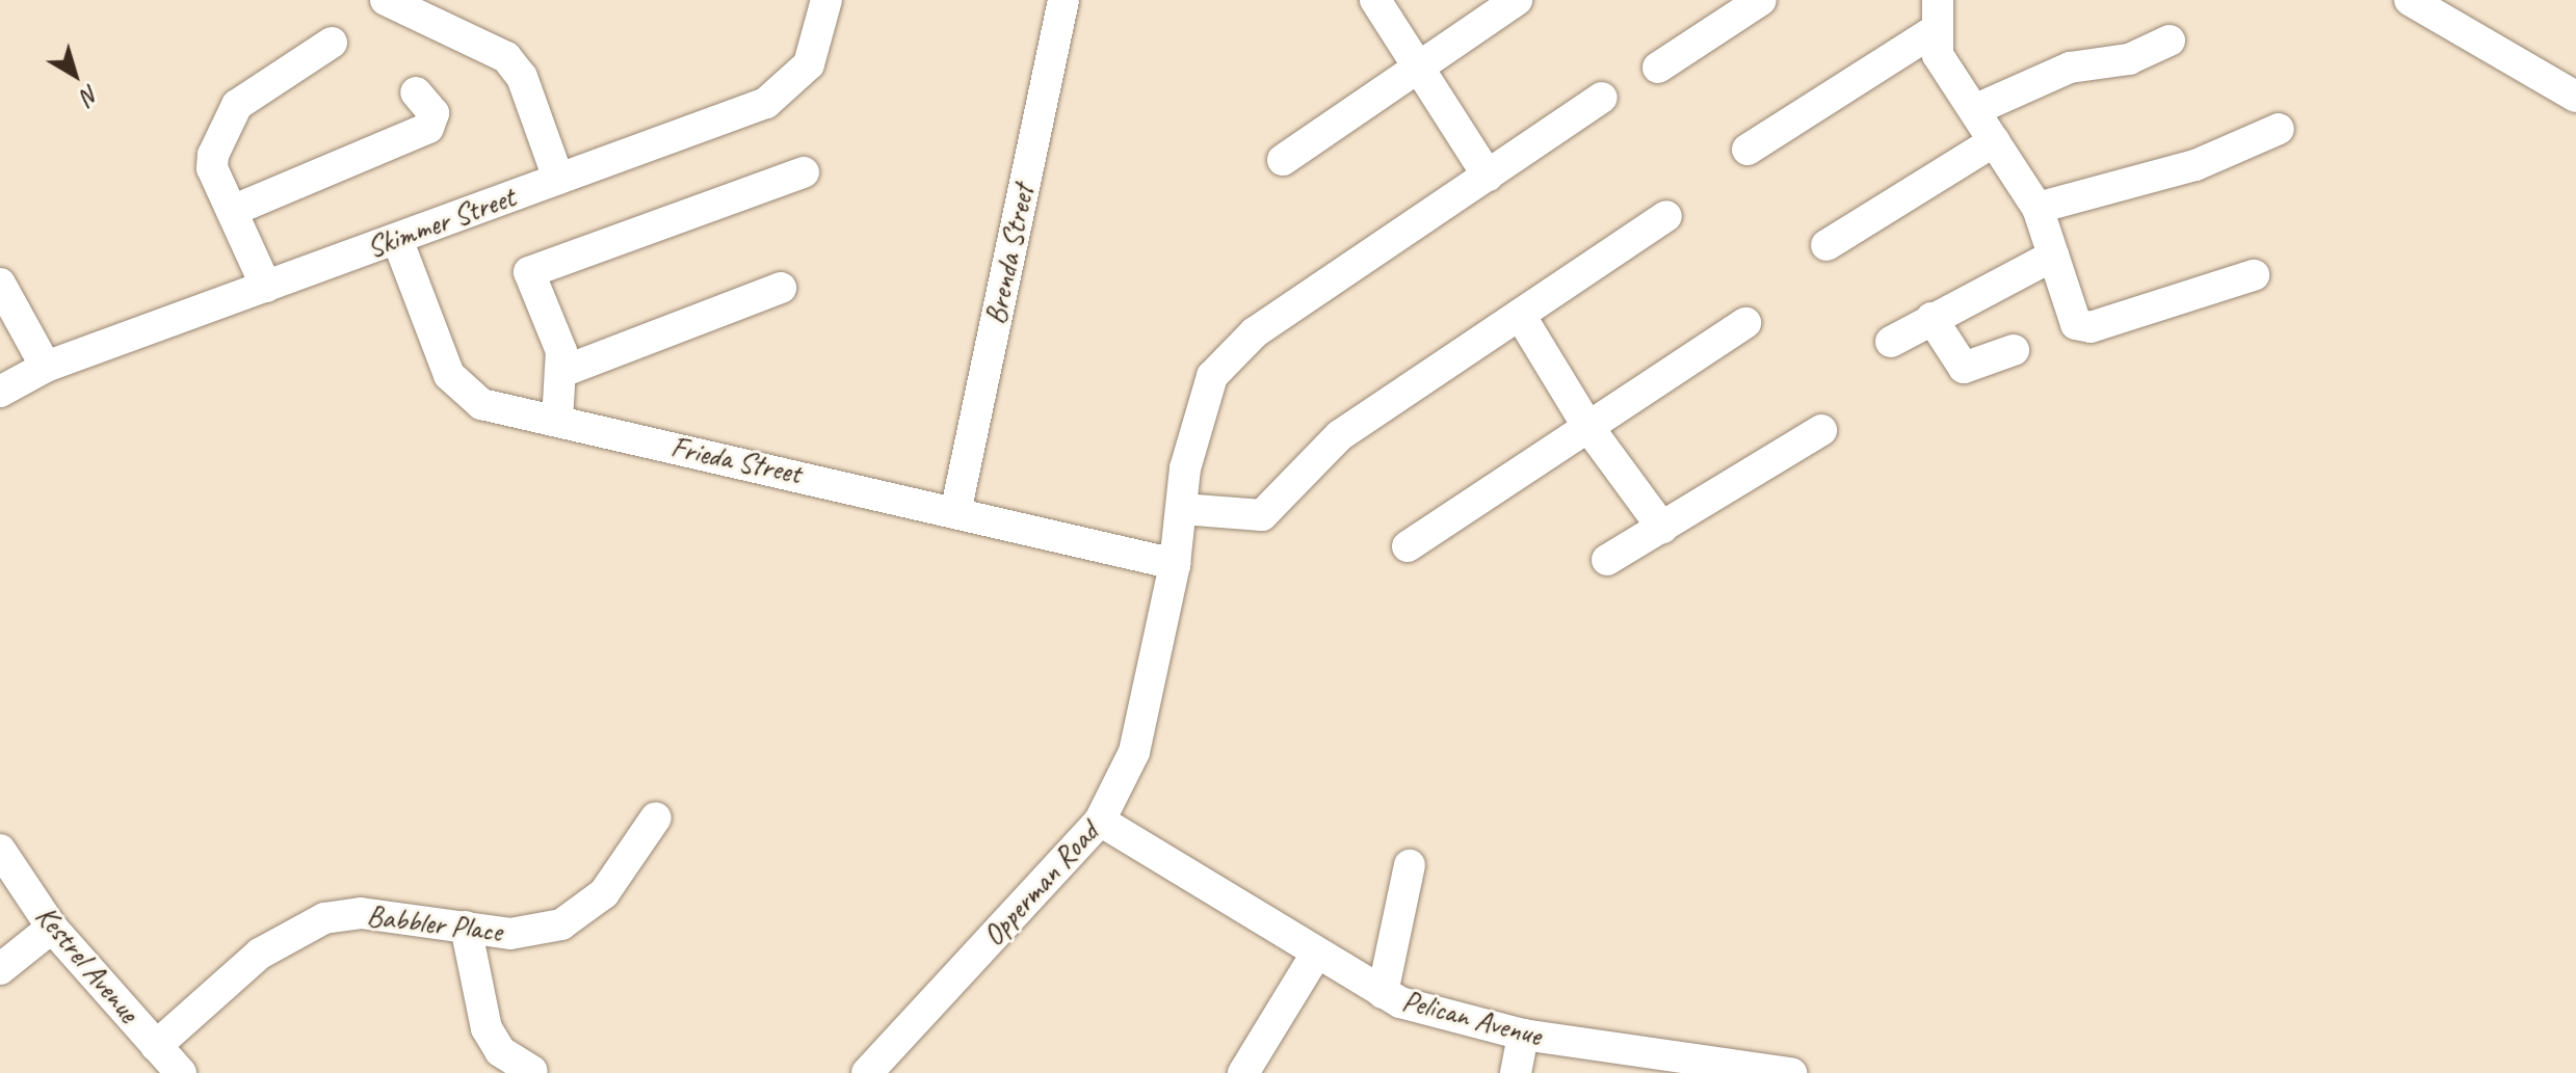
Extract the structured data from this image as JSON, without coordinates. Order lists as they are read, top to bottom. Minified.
{"streets":{"street":["Skimmer Street","Brenda Street","Frieda Street","Opperman Road","Babbler Place","Kestrel Avenue","Pelican Avenue"]},"crossings":[["Skimmer Street","Frieda Street"],["Brenda Street","Frieda Street"],["Frieda Street","Opperman Road"],["Opperman Road","Pelican Avenue"],["Babbler Place","Kestrel Avenue"]],"north":"bottom right"}
